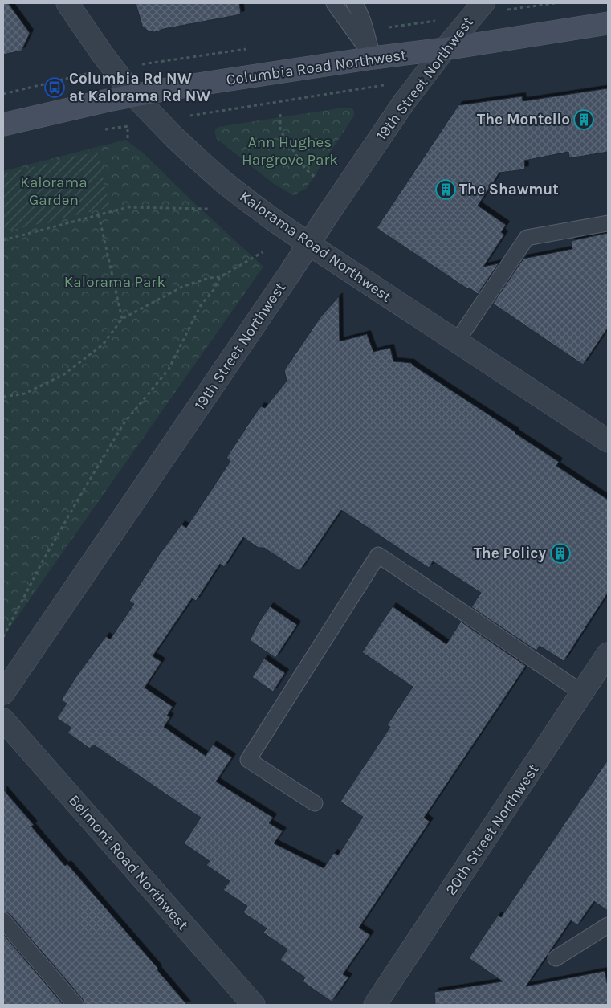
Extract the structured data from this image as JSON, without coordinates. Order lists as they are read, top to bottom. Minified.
{"streets":{"main road":["Columbia Road Northwest"],"street":["19th Street Northwest","Kalorama Road Northwest","20th Street Northwest","Belmont Road Northwest"]},"crossings":[["Columbia Road Northwest","19th Street Northwest"],["Columbia Road Northwest","Kalorama Road Northwest"],["19th Street Northwest","Kalorama Road Northwest"]],"parks":["Ann Hughes Hargrove Park","Kalorama Garden","Kalorama Park"],"places":{"bus stop":["Columbia Rd NW at Kalorama Rd NW"],"building":["The Montello","The Shawmut","The Policy"]}}
